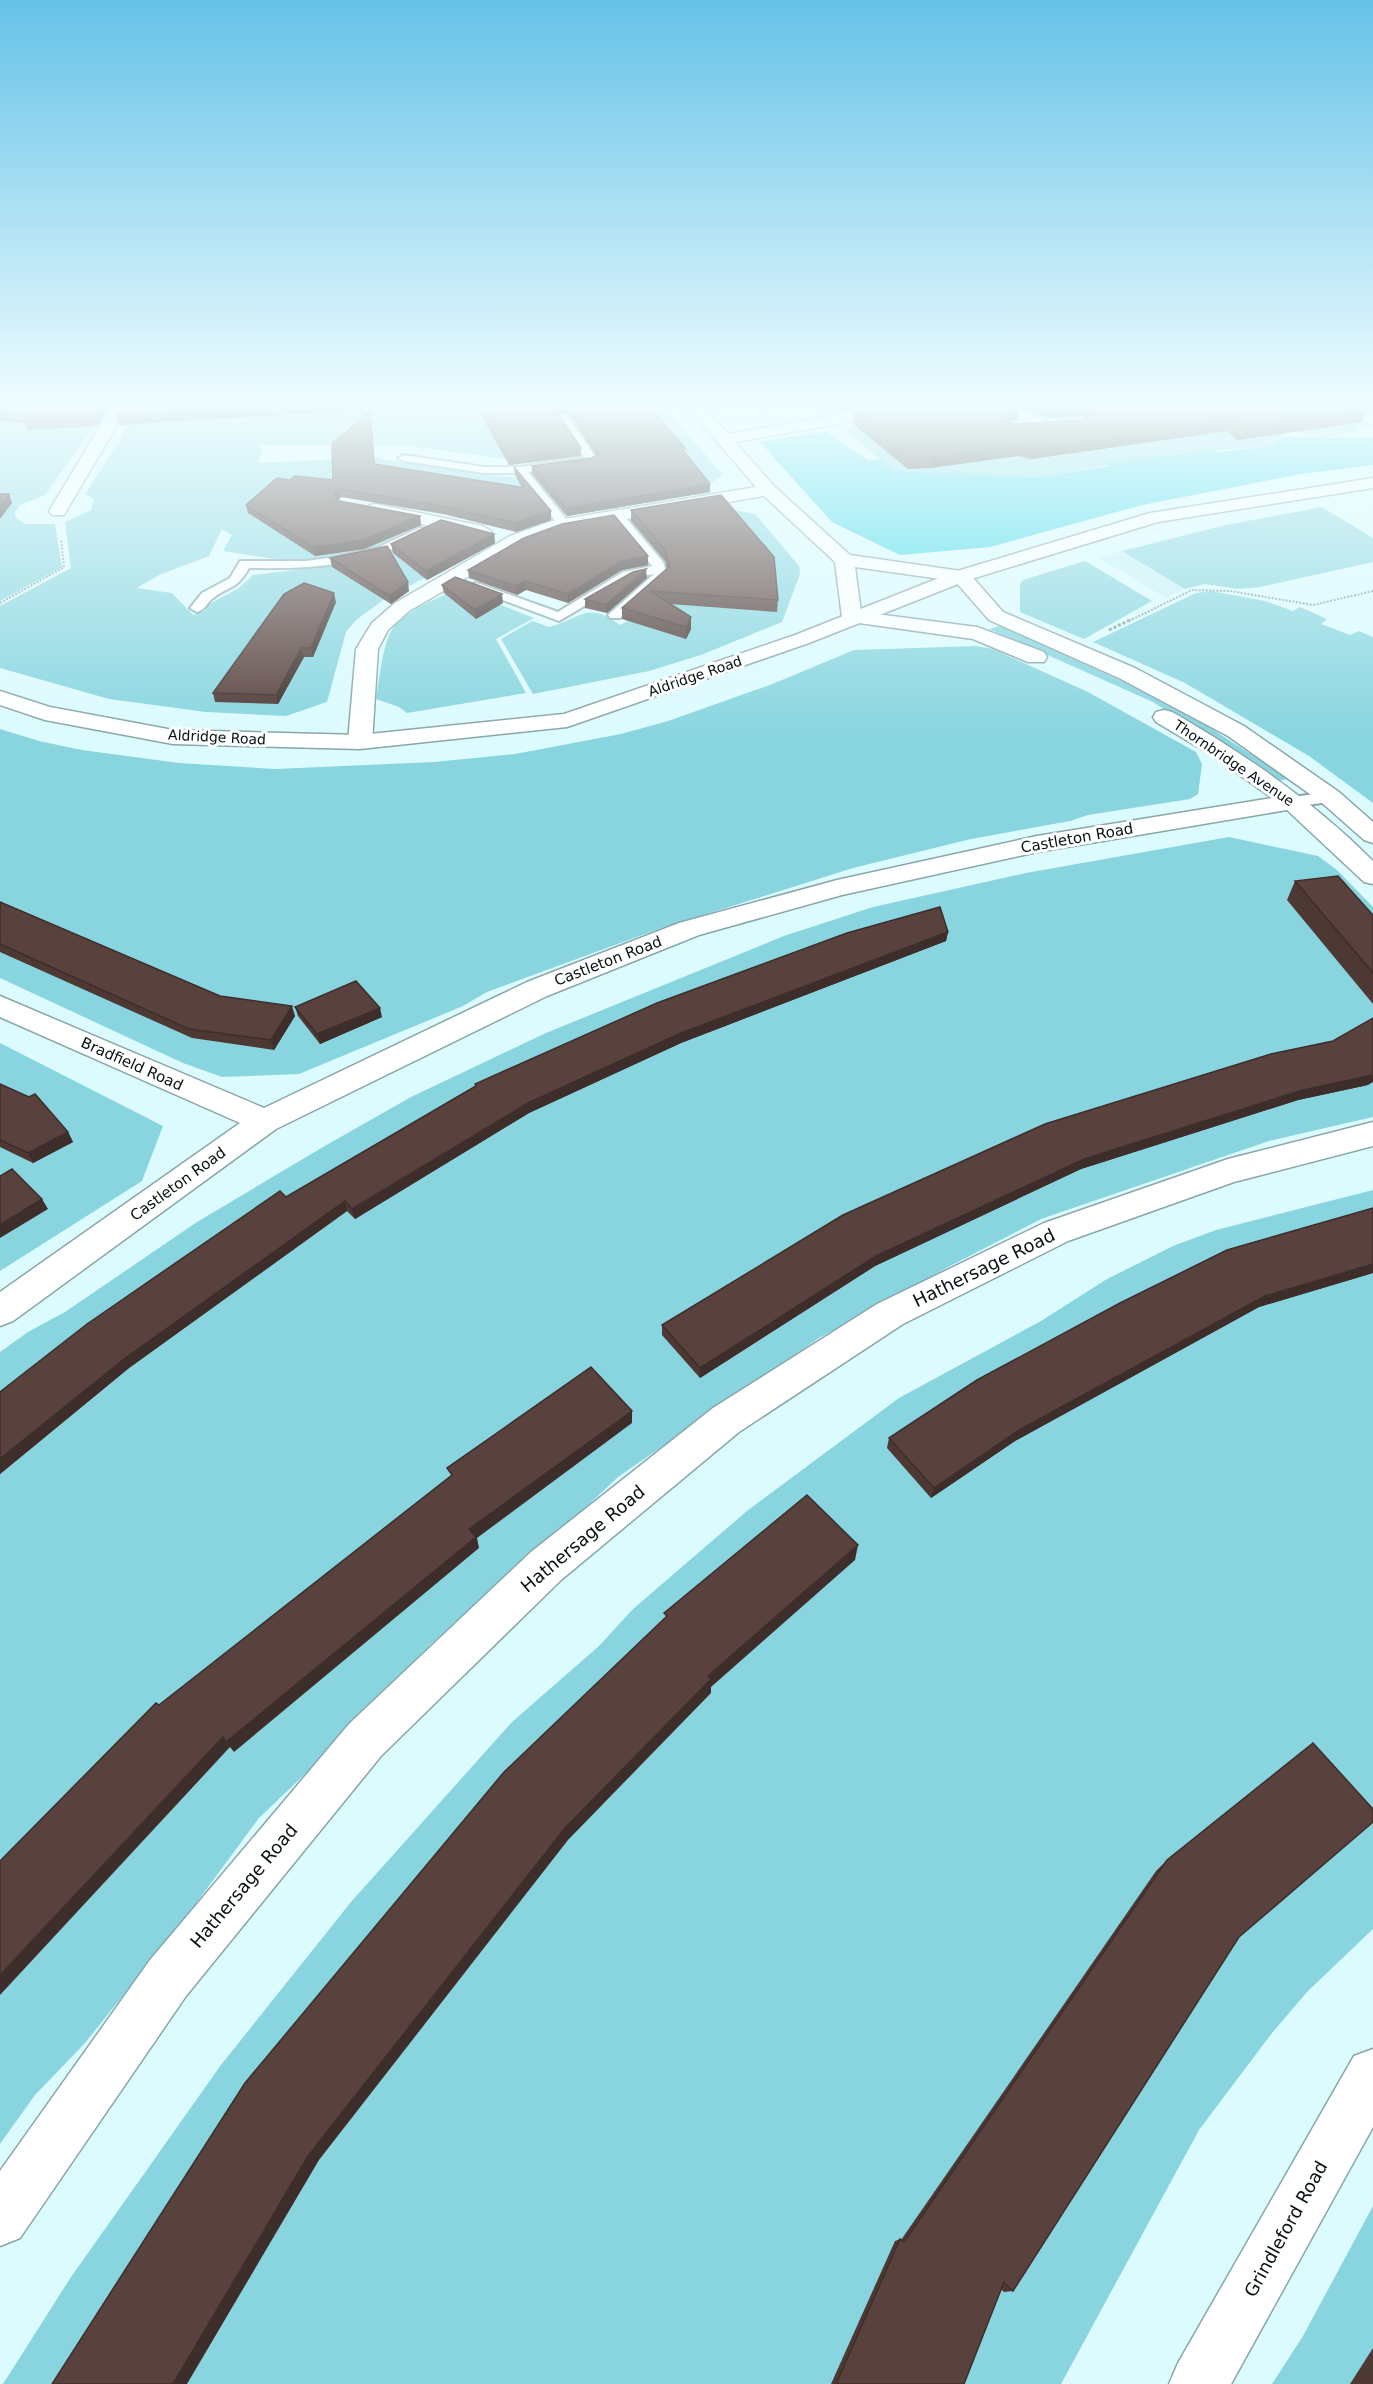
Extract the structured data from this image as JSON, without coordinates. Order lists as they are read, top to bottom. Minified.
{"streets":{"street":["Aldridge Road","Thornbridge Avenue","Castleton Road","Bradfield Road","Hathersage Road","Grindleford Road"]},"crossings":[["Aldridge Road","Thornbridge Avenue"],["Thornbridge Avenue","Castleton Road"],["Castleton Road","Bradfield Road"]]}
